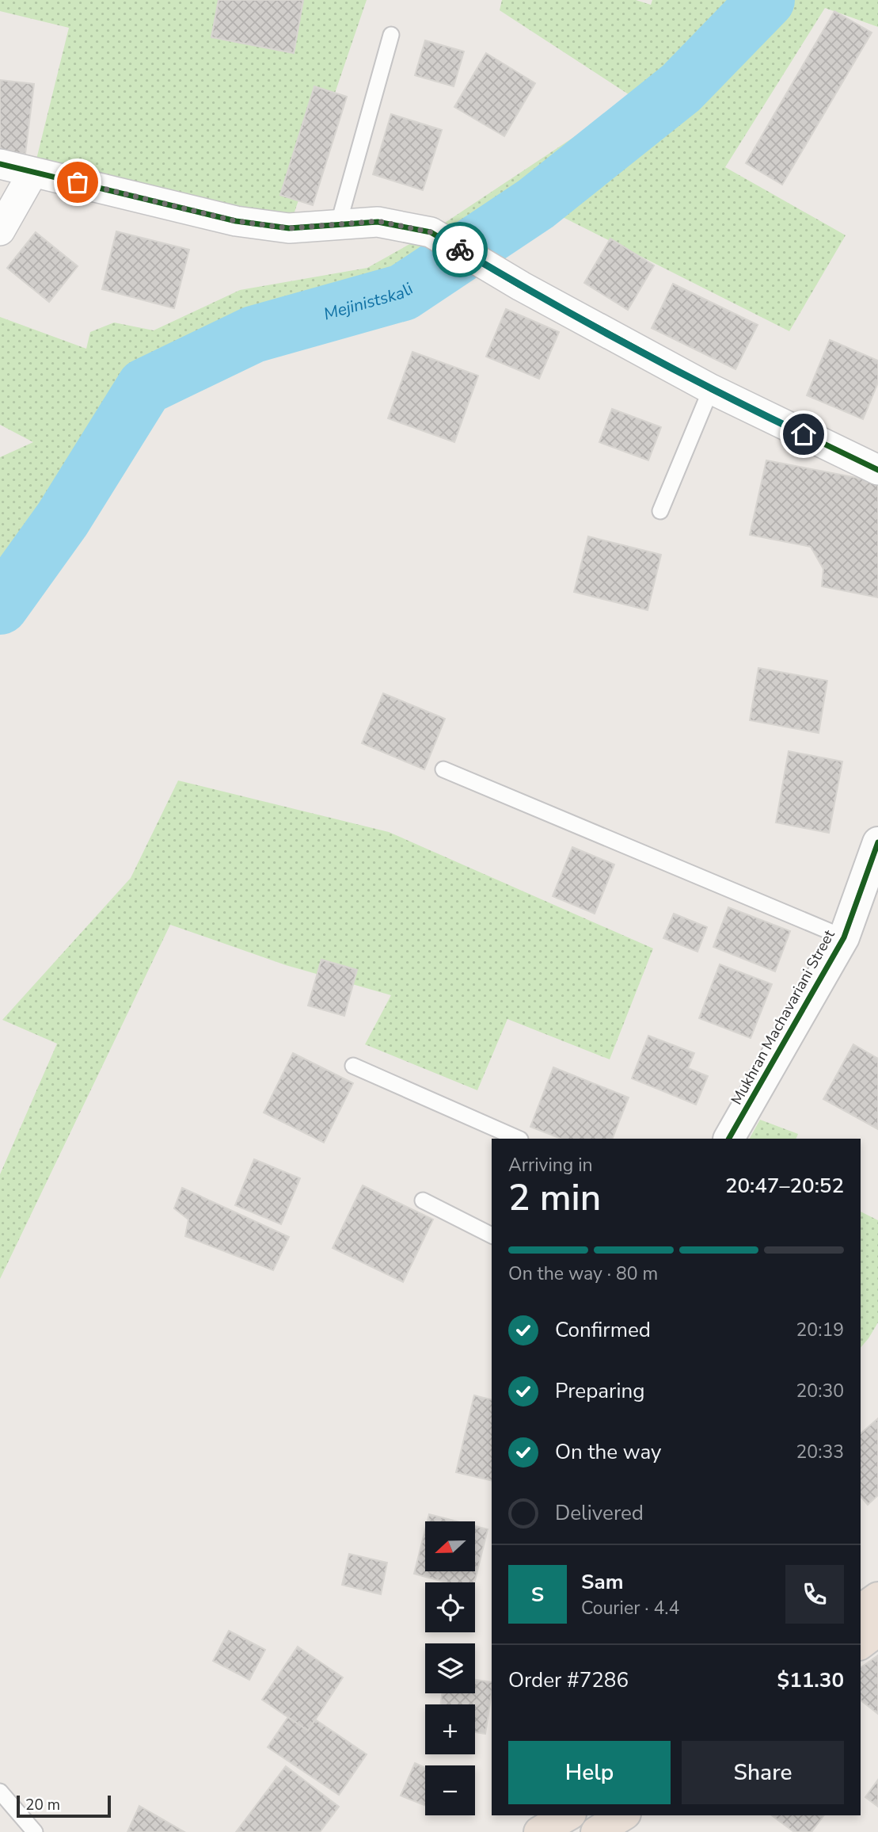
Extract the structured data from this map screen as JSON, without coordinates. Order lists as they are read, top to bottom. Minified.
{"streets":{"street":["Mukhran Machavariani Street"]},"water":["Mejinistskali"],"scale_bar":"20 m","north":"left","page":{"heading":["2 min","Arriving in","20:47–20:52"],"panel":["Sam","Courier · 4.4","Order #7286","$11.30"],"bar":"On the way · 80 m","list":[["Confirmed","20:19"],["Preparing","20:30"],["On the way","20:33"],"Delivered"],"map_buttons":["+","−"],"round":"S","buttons":["Help","Share"],"scale":"20 m"}}
